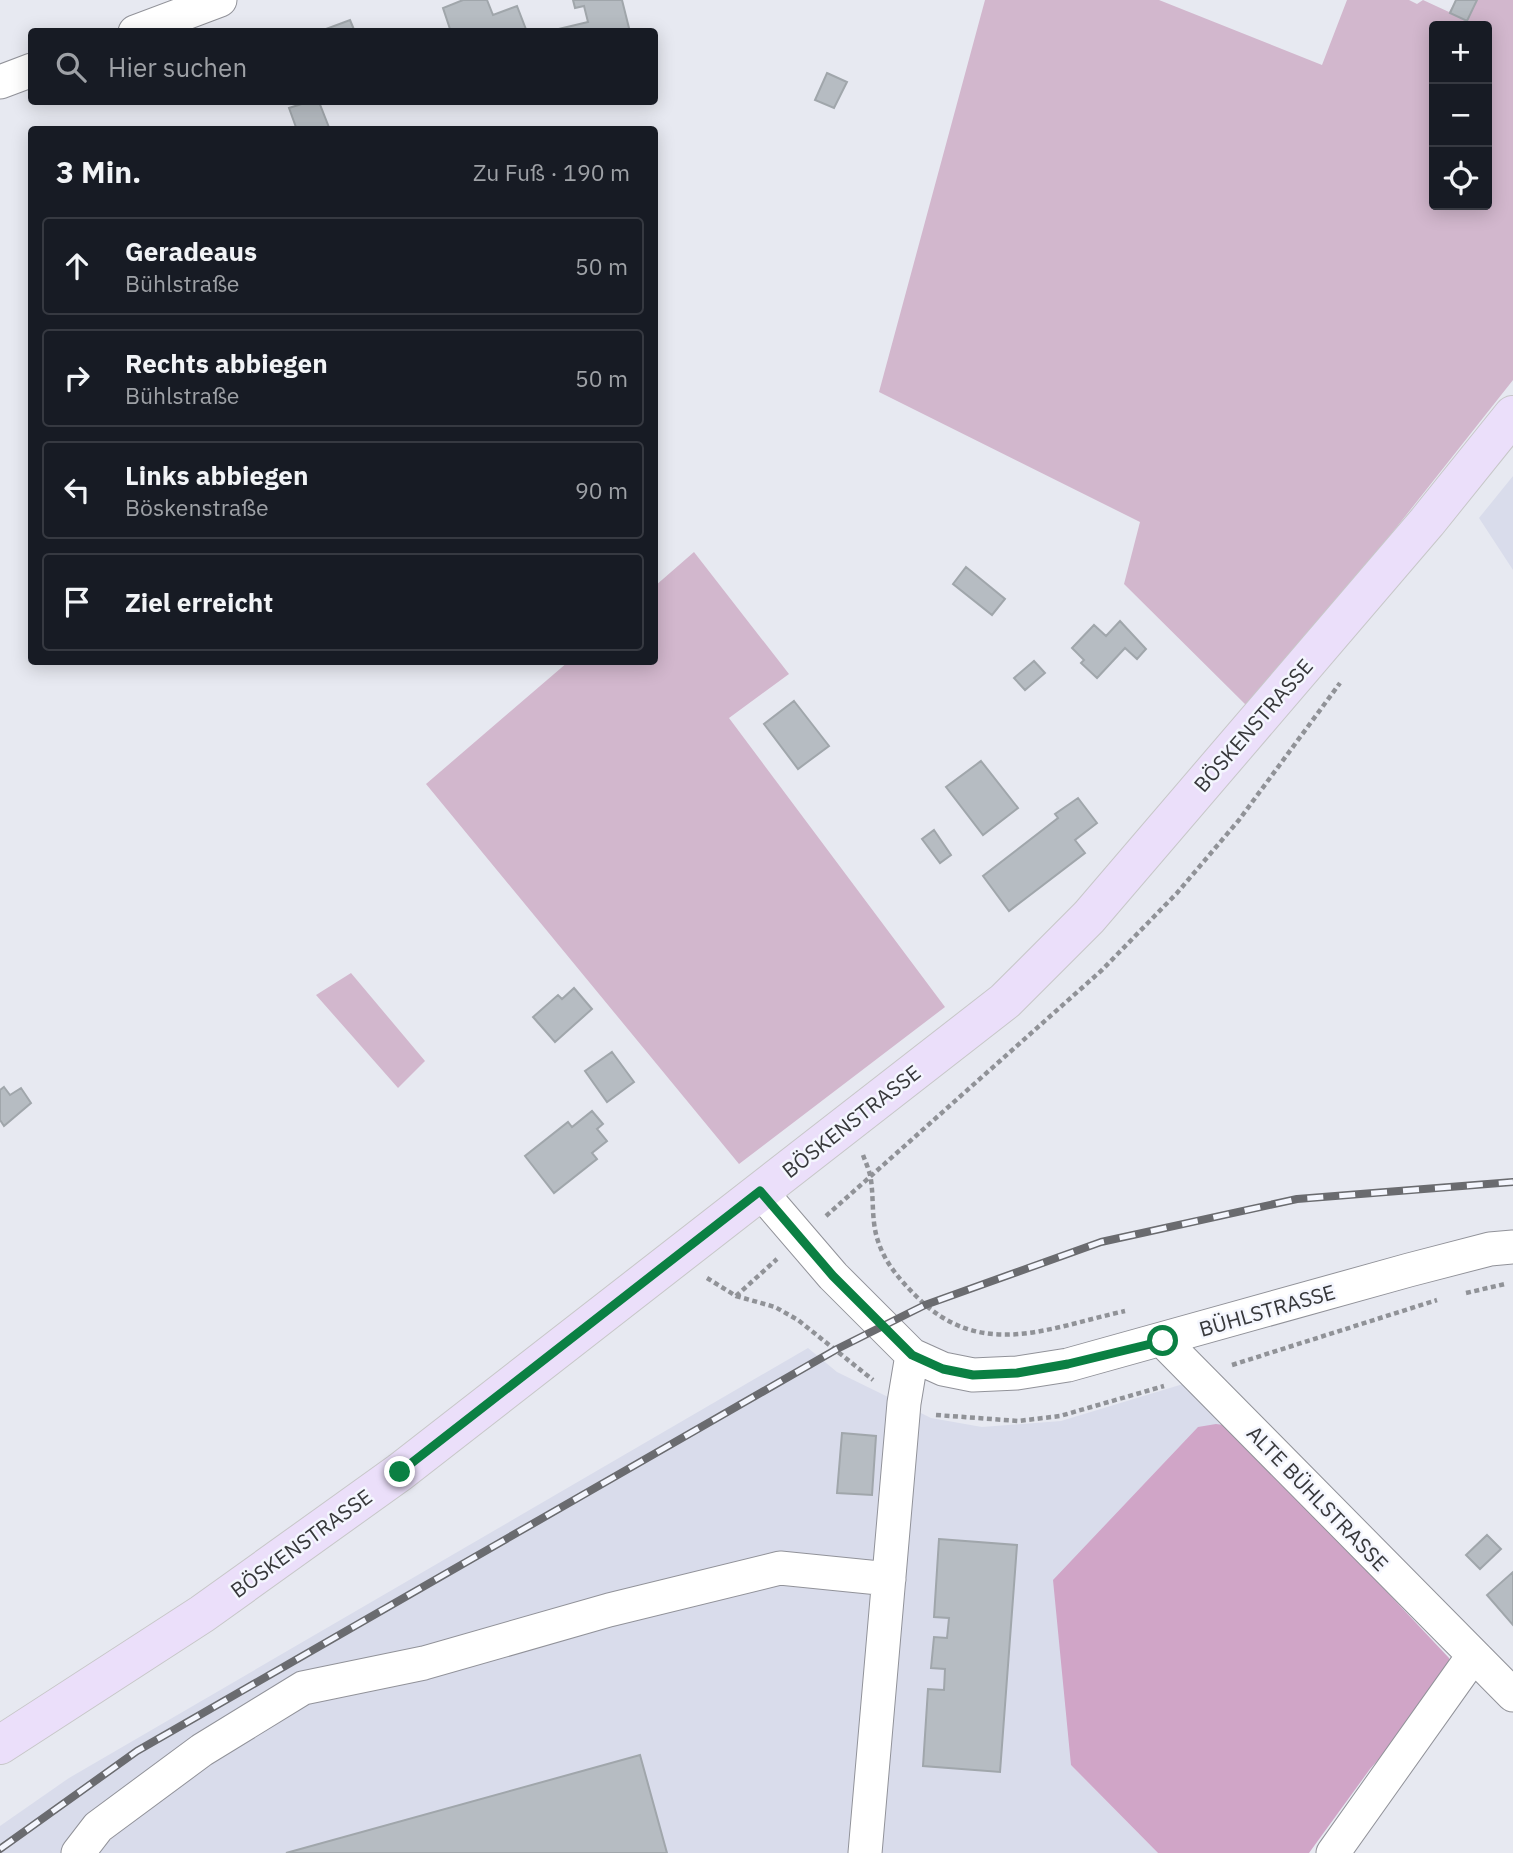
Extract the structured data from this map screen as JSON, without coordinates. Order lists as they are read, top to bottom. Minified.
{"streets":{"main road":["BÖSKENSTRASSE"],"street":["BÜHLSTRASSE","ALTE BÜHLSTRASSE"]},"crossings":[["BÖSKENSTRASSE","BÜHLSTRASSE"],["BÜHLSTRASSE","ALTE BÜHLSTRASSE"]],"page":{"map_buttons":["+","−"],"search":"Hier suchen","heading":["3 Min.","Zu Fuß · 190 m"],"list":[["Geradeaus","Bühlstraße","50 m"],["Rechts abbiegen","Bühlstraße","50 m"],["Links abbiegen","Böskenstraße","90 m"],"Ziel erreicht"]}}
